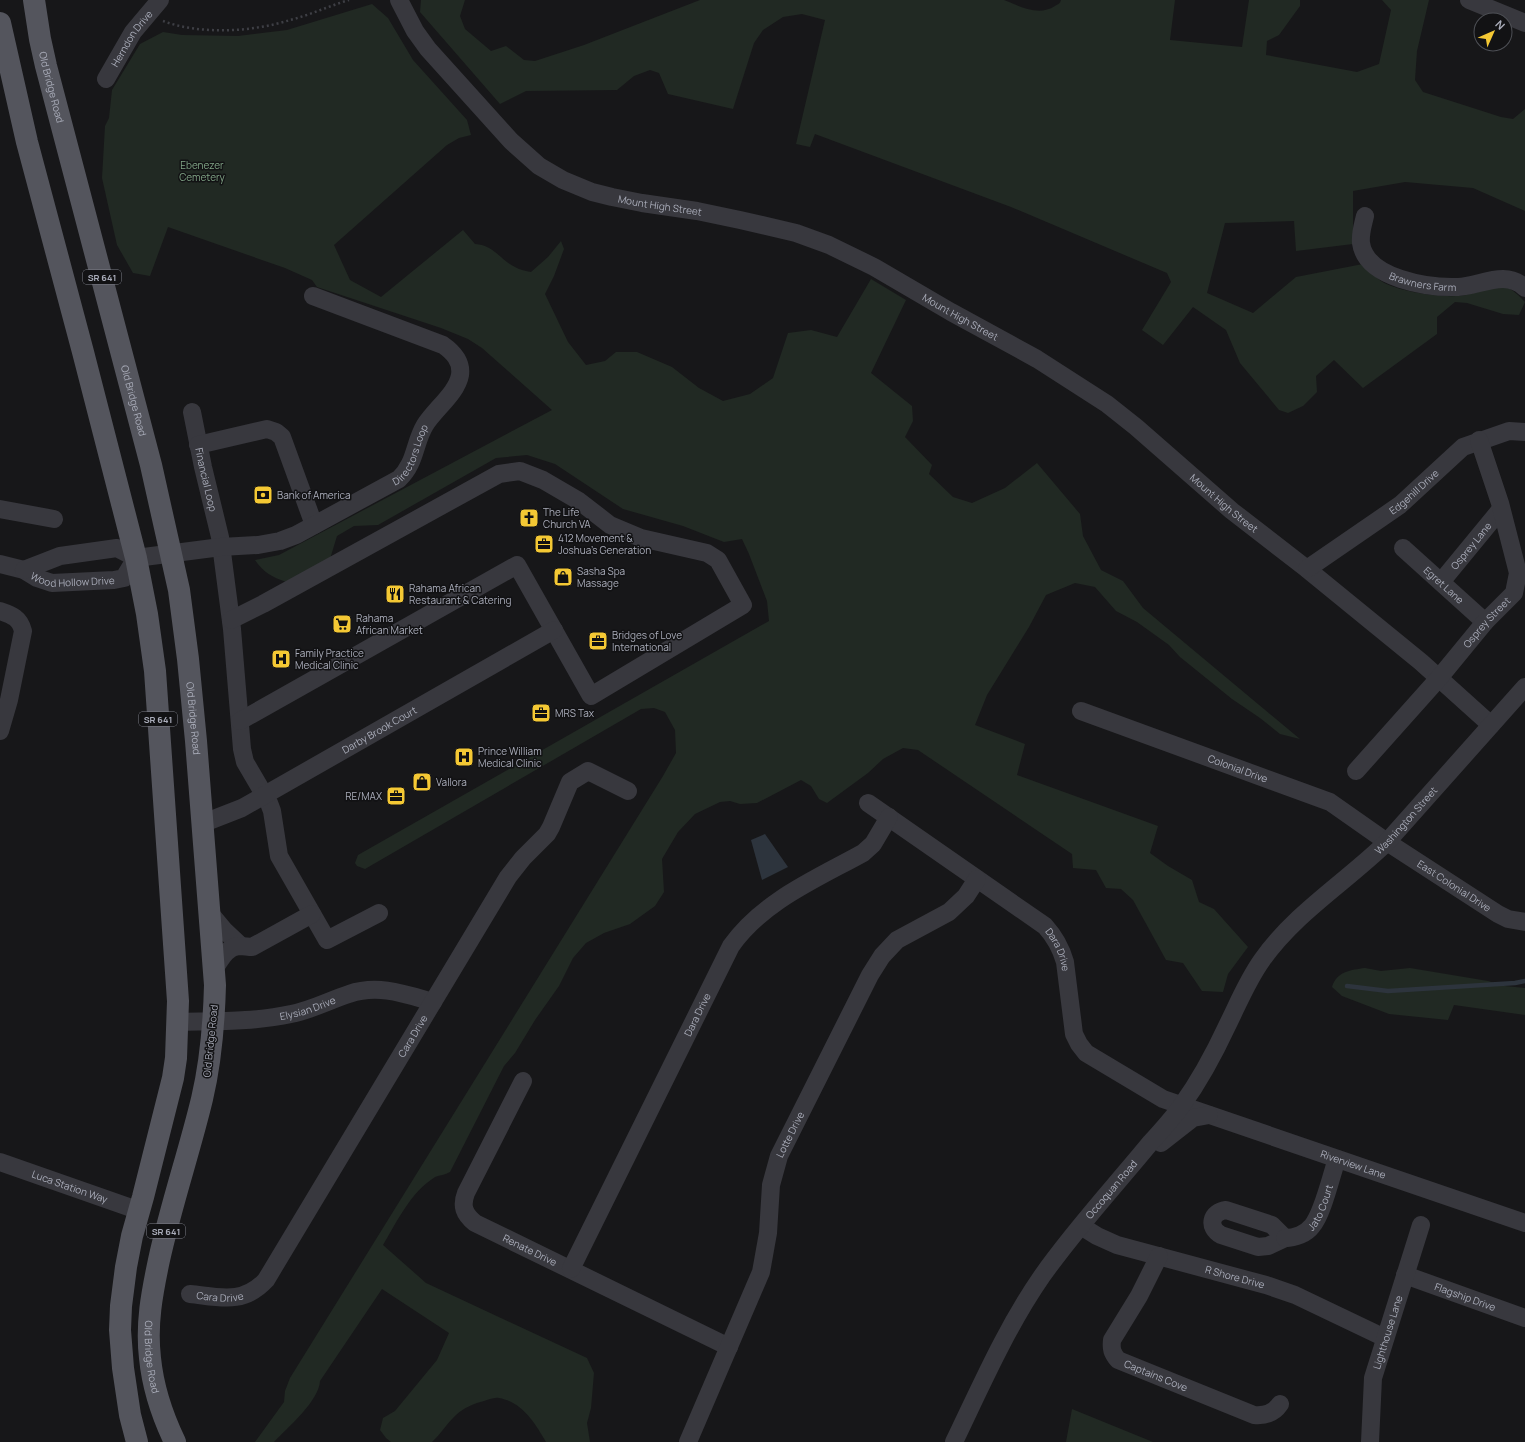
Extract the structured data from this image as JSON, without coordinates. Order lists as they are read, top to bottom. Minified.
{"streets":{"main road":["Old Bridge Road","SR 641"],"street":["Herndon Drive","Mount High Street","Brawners Farm","Directors Loop","Financial Loop","Edgehill Drive","Osprey Lane","Wood Hollow Drive","Egret Lane","Osprey Street","Darby Brook Court","Colonial Drive","Washington Street","East Colonial Drive","Dara Drive","Elysian Drive","Cara Drive","Lotte Drive","Riverview Lane","Luca Station Way","Occoquan Road","Jato Court","Renate Drive","R Shore Drive","Flagship Drive","Lighthouse Lane","Captains Cove"]},"crossings":[["Old Bridge Road","Directors Loop"],["Old Bridge Road","Darby Brook Court"],["Old Bridge Road","Elysian Drive"],["Mount High Street","Edgehill Drive"],["Mount High Street","Osprey Street"],["Mount High Street","Washington Street"],["SR 641","Wood Hollow Drive"],["SR 641","Elysian Drive"],["SR 641","Luca Station Way"],["Directors Loop","Financial Loop"],["Financial Loop","Darby Brook Court"],["Edgehill Drive","Osprey Street"],["Osprey Lane","Egret Lane"],["Osprey Lane","Osprey Street"],["Egret Lane","Osprey Street"],["Colonial Drive","Washington Street"],["Colonial Drive","East Colonial Drive"],["Washington Street","East Colonial Drive"],["Washington Street","Occoquan Road"],["Dara Drive","Lotte Drive"],["Dara Drive","Riverview Lane"],["Dara Drive","Occoquan Road"],["Dara Drive","Renate Drive"],["Elysian Drive","Cara Drive"],["Lotte Drive","Renate Drive"],["Riverview Lane","Occoquan Road"],["Riverview Lane","Jato Court"],["Occoquan Road","R Shore Drive"],["R Shore Drive","Lighthouse Lane"],["R Shore Drive","Captains Cove"],["Flagship Drive","Lighthouse Lane"]],"parks":["Ebenezer Cemetery"],"places":{"bank":["Bank of America"],"church":["The Life Church VA"],"office":["412 Movement & Joshua's Generation","Bridges of Love International","MRS Tax","RE/MAX"],"shop":["Sasha Spa Massage","Vallora"],"restaurant":["Rahama African Restaurant & Catering"],"supermarket":["Rahama African Market"],"hospital":["Family Practice Medical Clinic","Prince William Medical Clinic"]},"north":"top right"}
